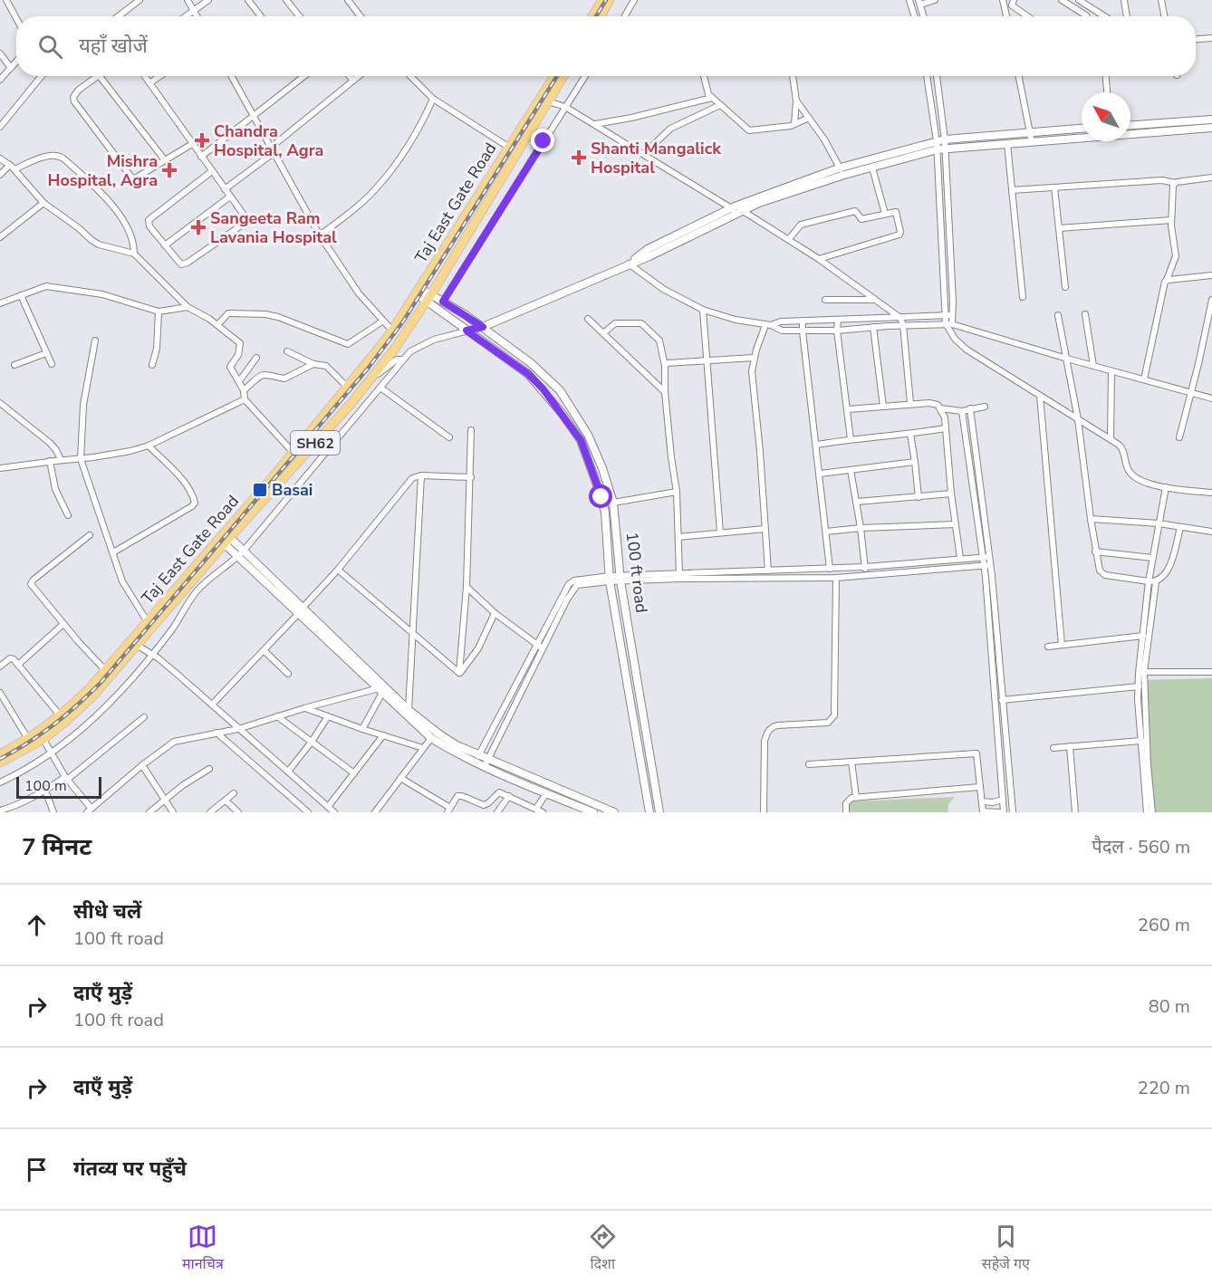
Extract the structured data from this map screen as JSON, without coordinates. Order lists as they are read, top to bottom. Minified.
{"streets":{"main road":["Taj East Gate Road","SH62","100 ft road"]},"crossings":[["Taj East Gate Road","SH62"],["Taj East Gate Road","100 ft road"],["SH62","100 ft road"]],"places":{"health":["Chandra Hospital, Agra","Shanti Mangalick Hospital","Mishra Hospital, Agra","Sangeeta Ram Lavania Hospital"],"transit":["Basai"]},"scale_bar":"100 m","north":"top left","page":{"search":"यहाँ खोजें","scale":"100 m","heading":["7 मिनट","पैदल · 560 m"],"list":[["सीधे चलें","100 ft road","260 m"],["दाएँ मुड़ें","100 ft road","80 m"],["दाएँ मुड़ें","220 m"],"गंतव्य पर पहुँचे"],"nav":["मानचित्र","दिशा","सहेजे गए"]}}
